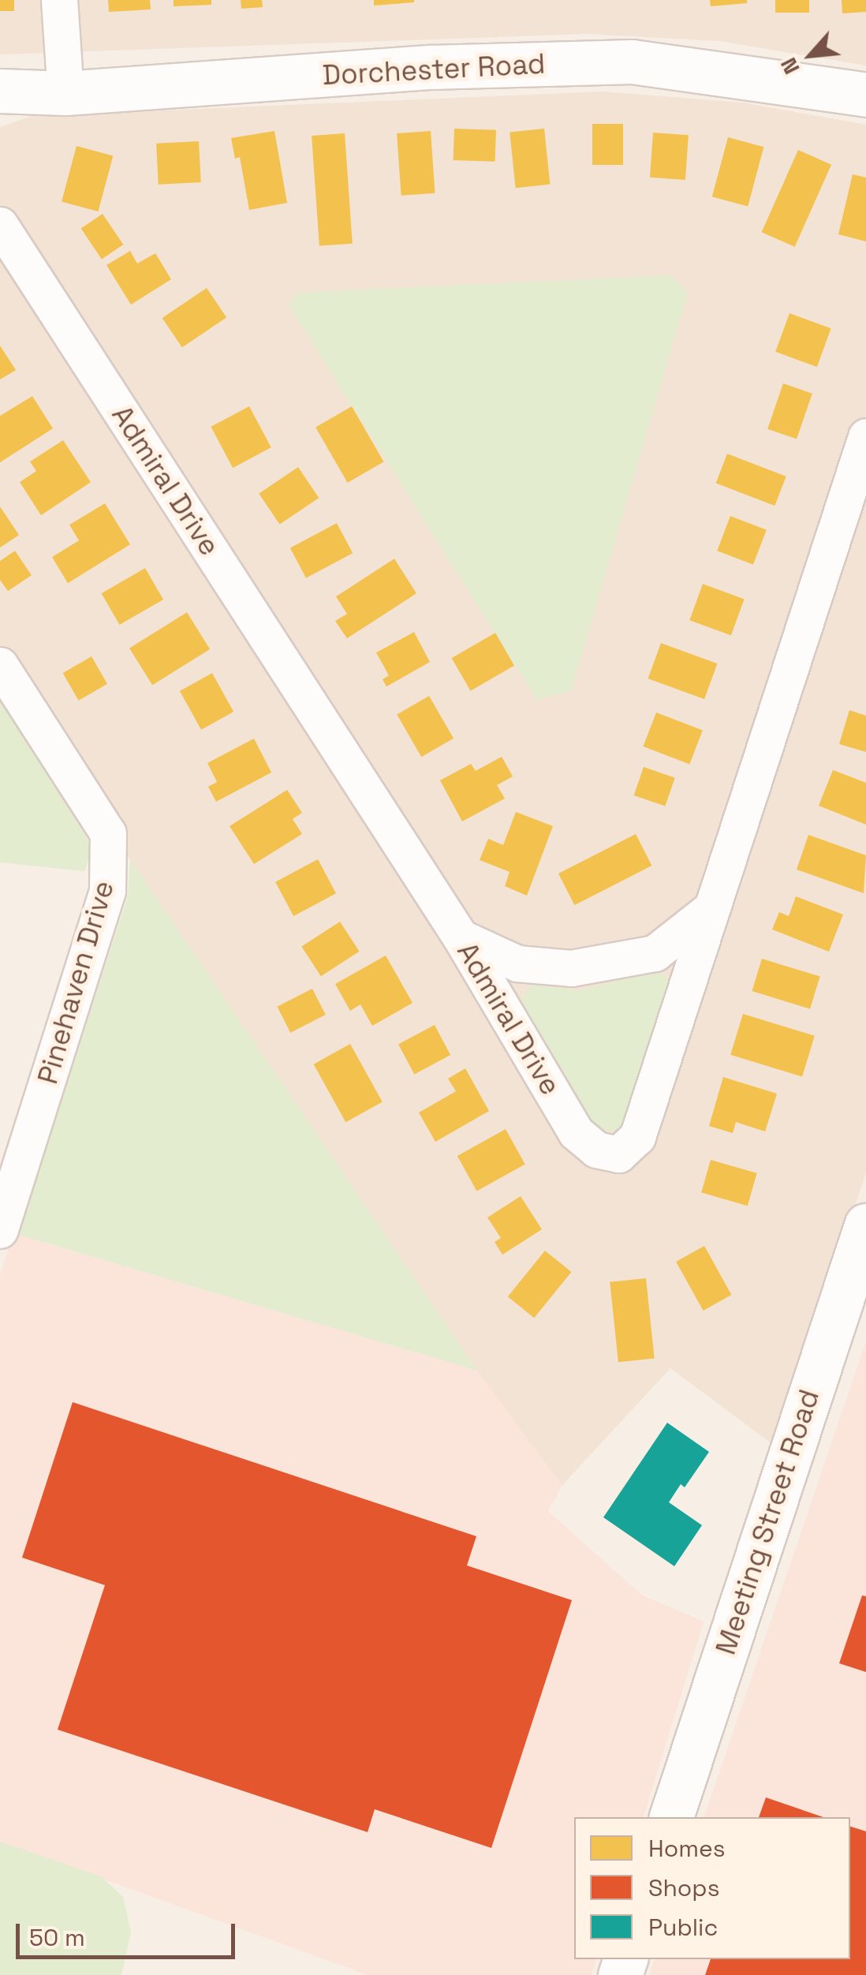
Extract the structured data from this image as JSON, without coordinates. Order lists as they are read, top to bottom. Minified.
{"streets":{"main road":["Dorchester Road","Meeting Street Road"],"street":["Admiral Drive","Pinehaven Drive"]},"legend":["Homes","Shops","Public"],"scale_bar":"50 m","north":"bottom left"}
